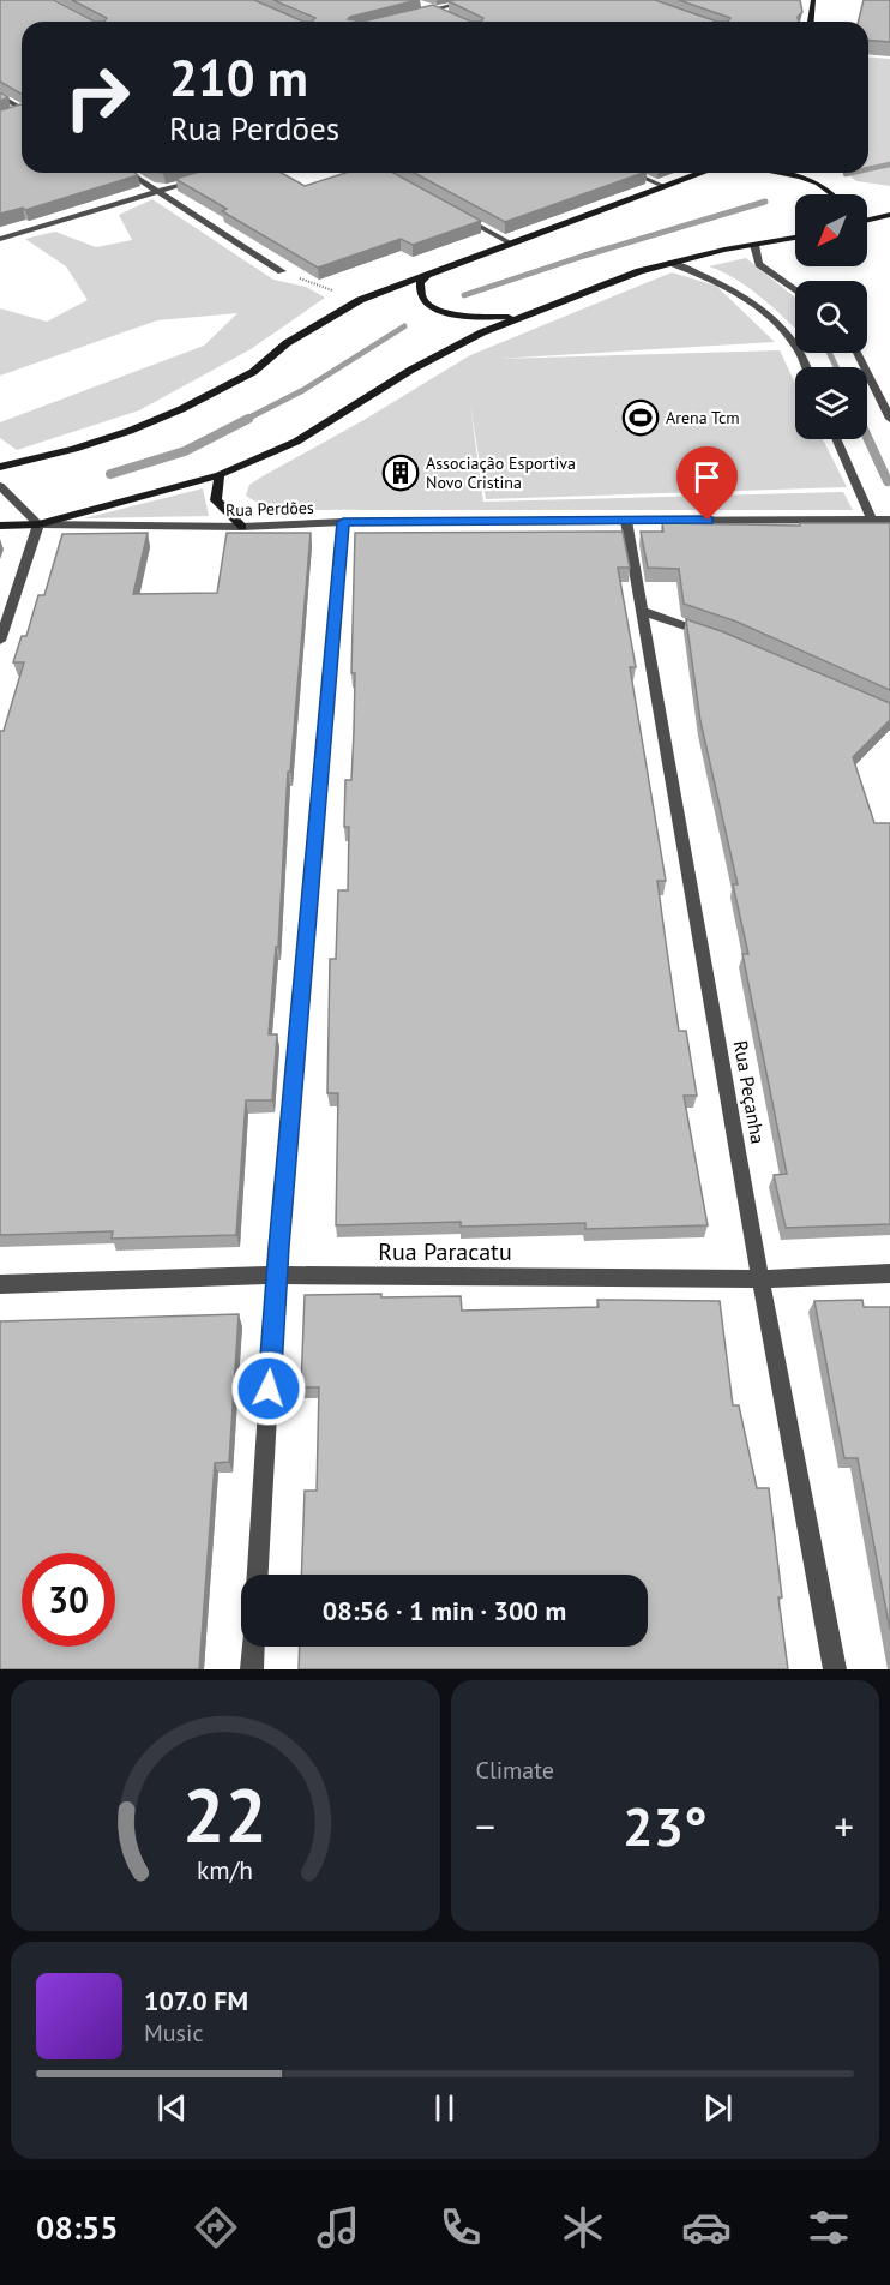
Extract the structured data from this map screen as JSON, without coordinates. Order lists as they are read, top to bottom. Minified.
{"streets":{"street":["Rua Perdões","Rua Peçanha","Rua Paracatu"]},"crossings":[["Rua Perdões","Rua Peçanha"],["Rua Peçanha","Rua Paracatu"]],"places":{"sports":["Arena Tcm"],"building":["Associação Esportiva Novo Cristina"]},"north":"bottom left","page":{"turn":["210 m","Rua Perdões"],"limit":"30","trip":"08:56 · 1 min · 300 m","tile":"Climate","heat":["−","23°","+"],"song":["107.0 FM","Music"],"tabs":"08:55","gauge":["22","km/h"]}}
